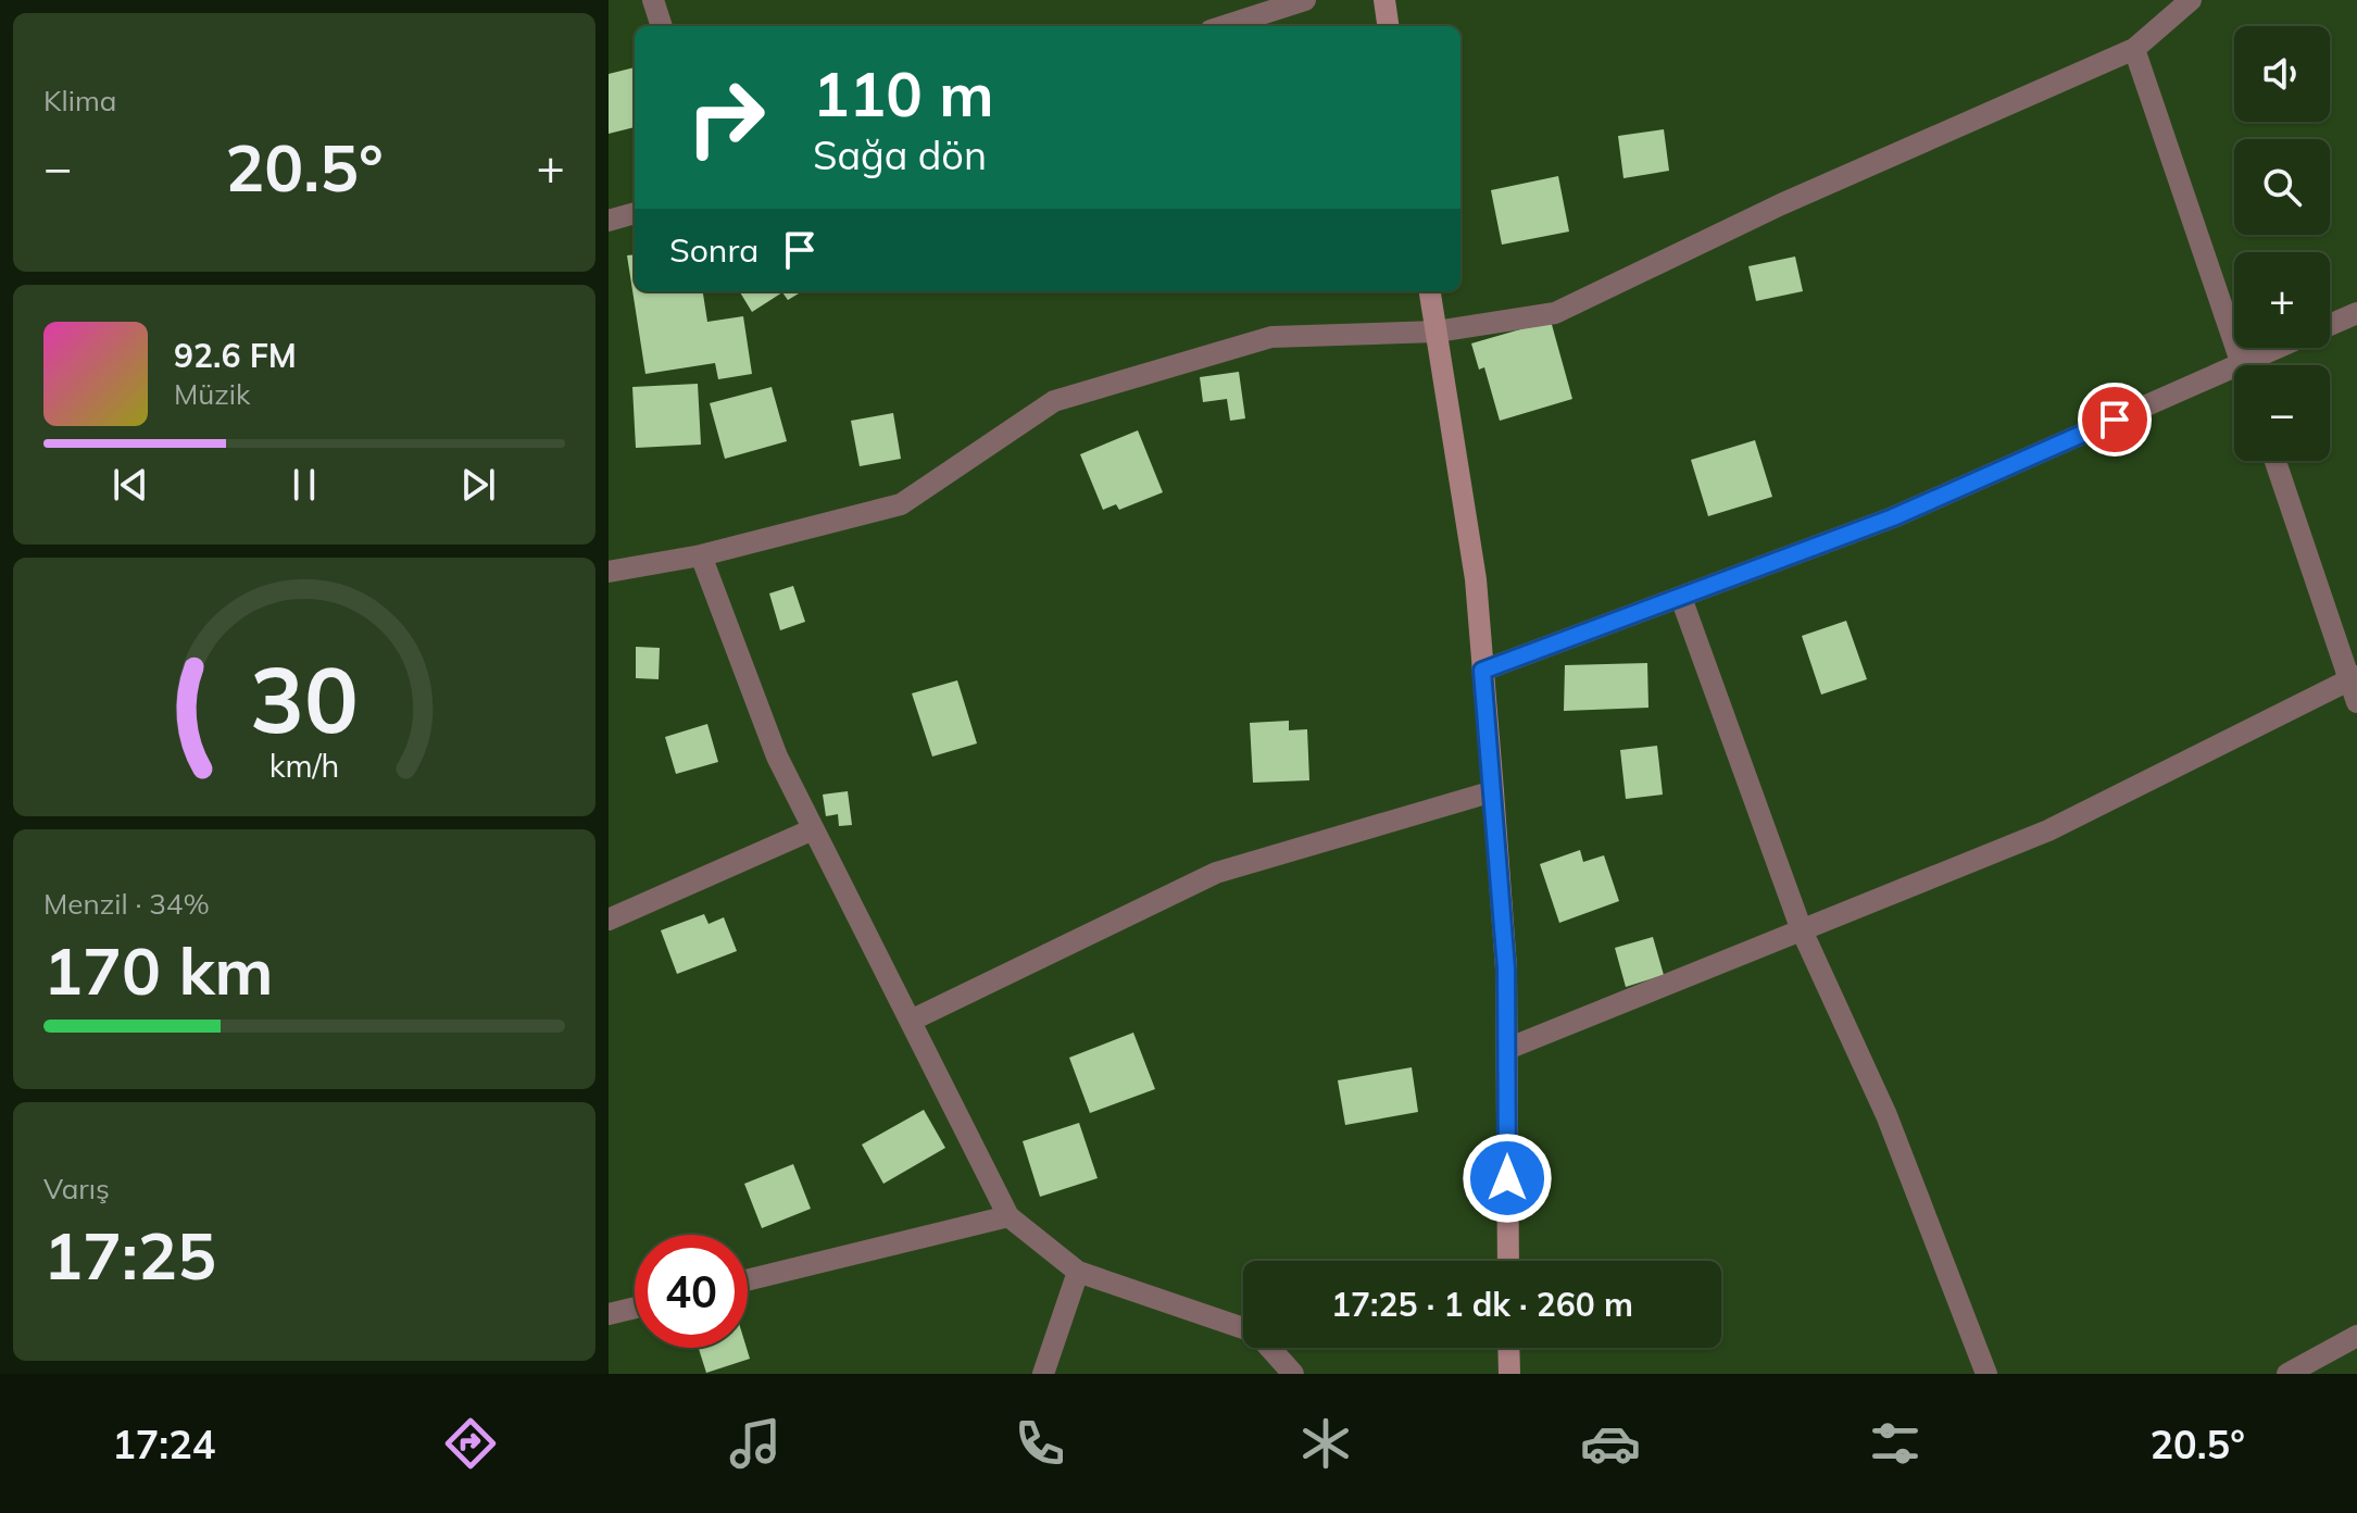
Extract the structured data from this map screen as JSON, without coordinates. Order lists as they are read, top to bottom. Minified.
{"page":{"tile":["Klima",["Menzil · 34%","170 km"],["Varış","17:25"]],"map_buttons":["+","−"],"turn":["110 m","Sağa dön"],"heat":["−","20.5°","+"],"then":"Sonra","song":["92.6 FM","Müzik"],"limit":"40","trip":"17:25 · 1 dk · 260 m","tabs":["17:24","20.5°"],"gauge":["30","km/h"]}}
